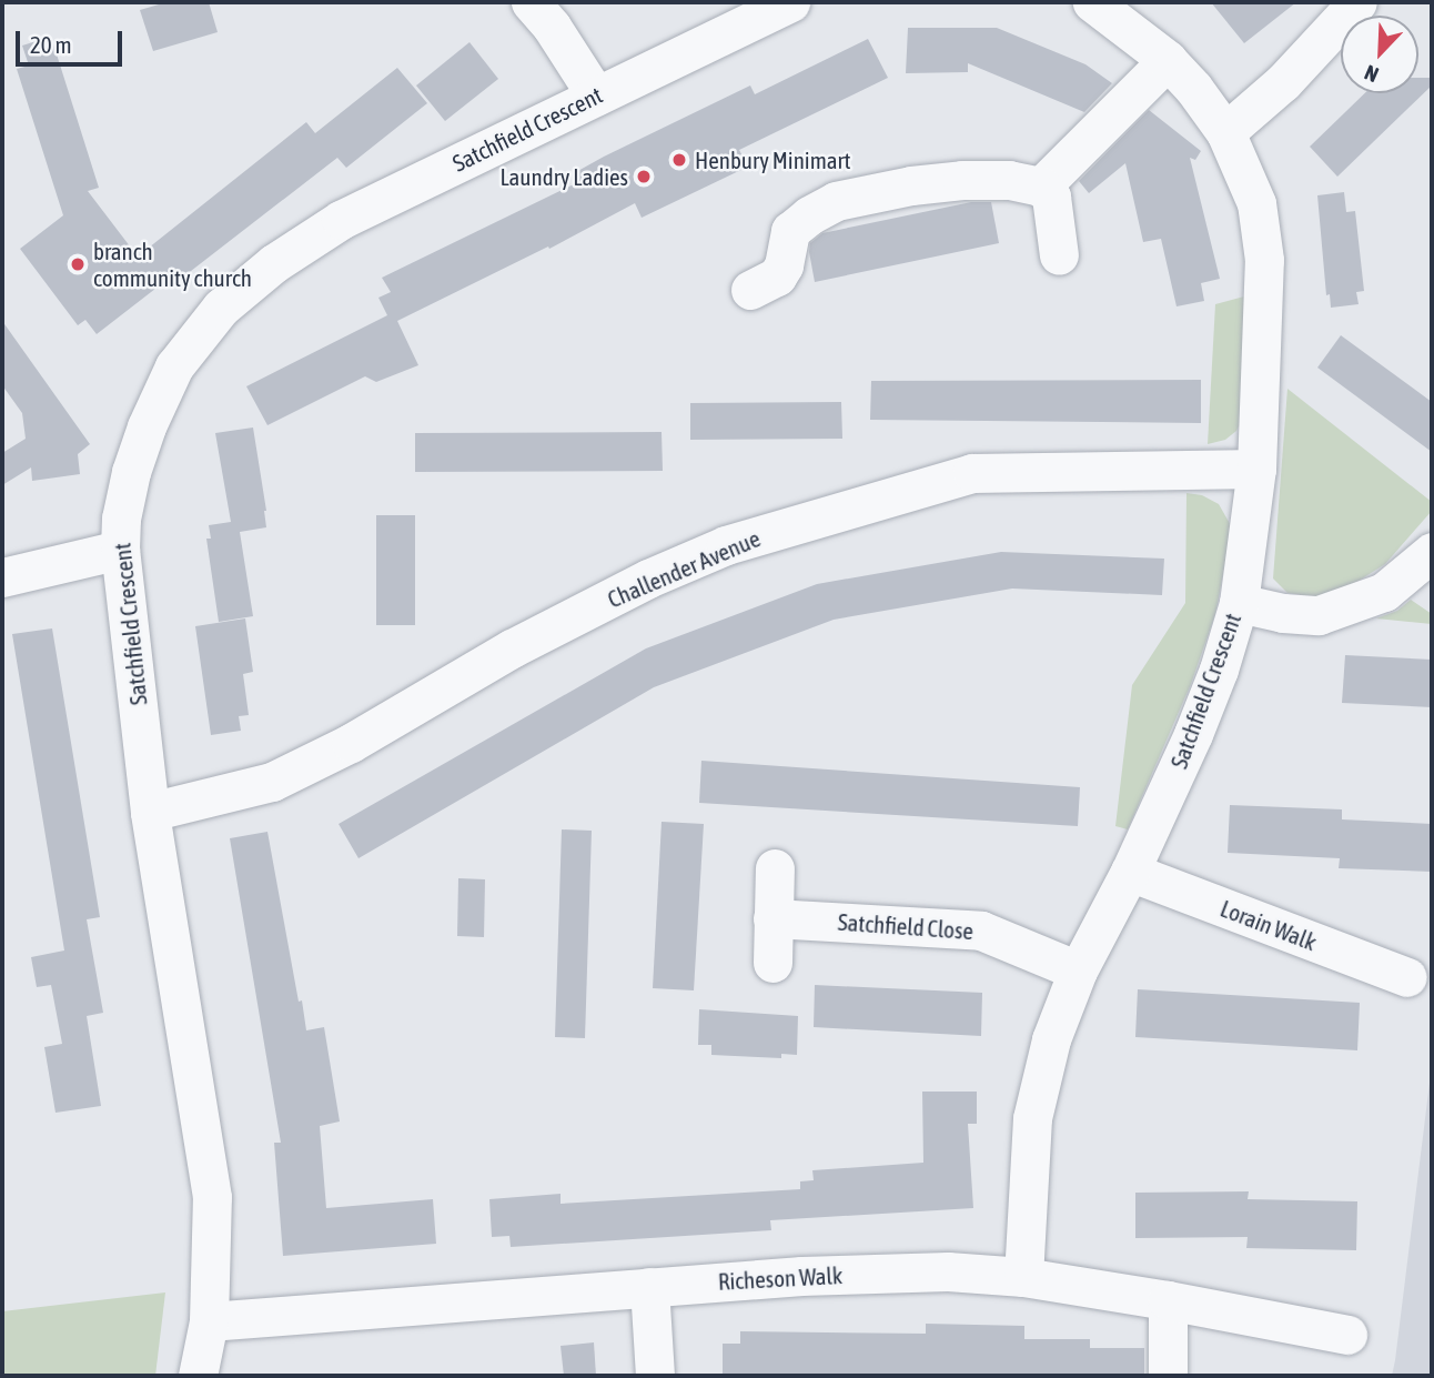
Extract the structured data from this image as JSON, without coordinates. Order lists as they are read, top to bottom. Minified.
{"streets":{"street":["Satchfield Crescent","Challender Avenue","Lorain Walk","Satchfield Close","Richeson Walk"]},"crossings":[["Satchfield Crescent","Challender Avenue"],["Satchfield Crescent","Lorain Walk"],["Satchfield Crescent","Satchfield Close"],["Satchfield Crescent","Richeson Walk"]],"places":["Henbury Minimart","Laundry Ladies","branch community church"],"scale_bar":"20 m","north":"bottom left"}
